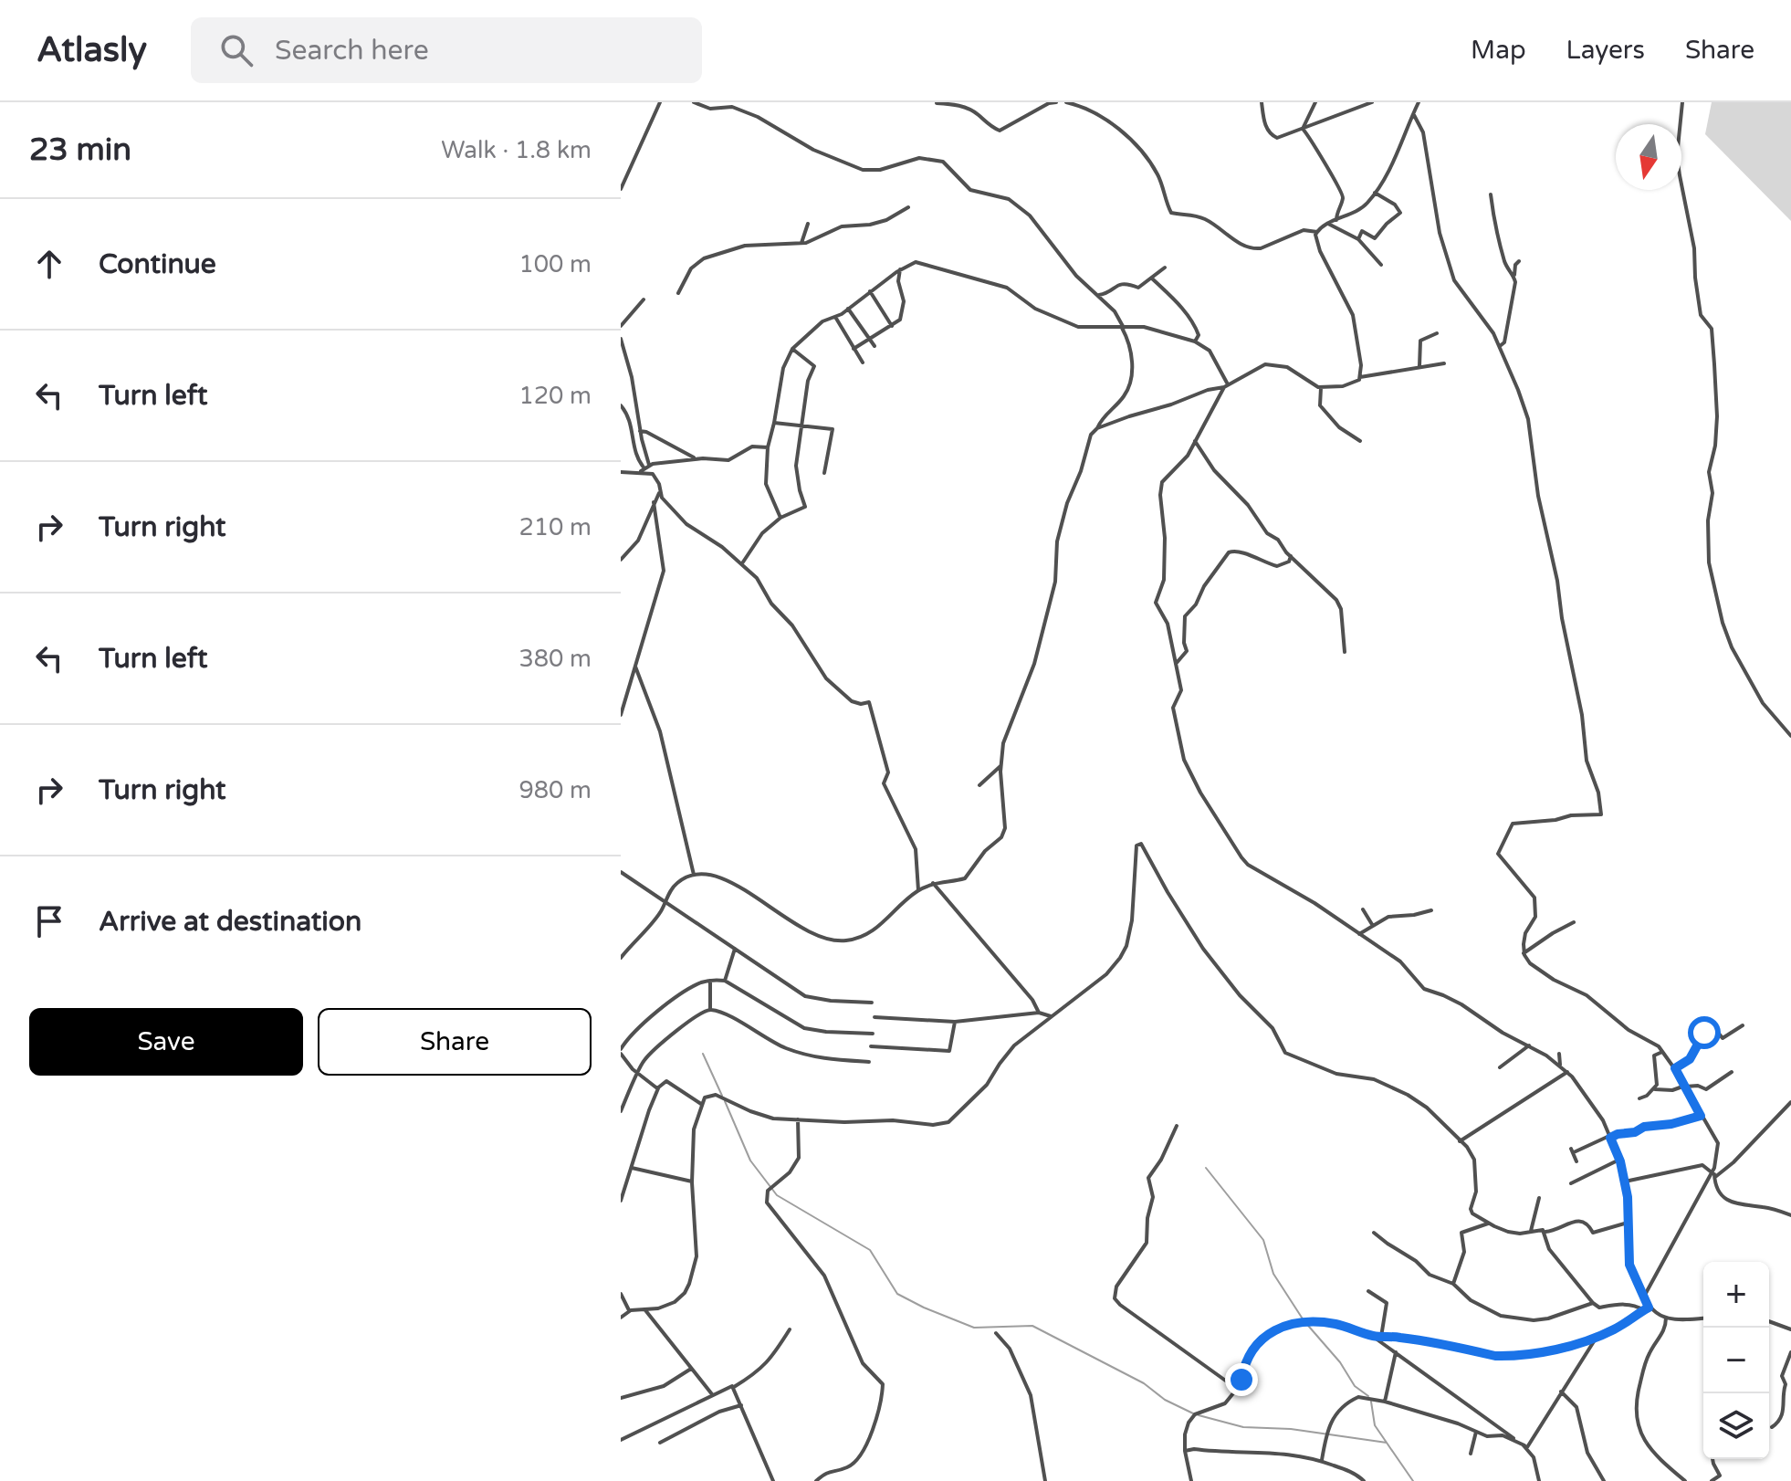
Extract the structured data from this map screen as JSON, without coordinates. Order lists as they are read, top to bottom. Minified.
{"north":"bottom","page":{"header":"Atlasly","search":"Search here","nav":["Map","Layers","Share"],"heading":["23 min","Walk · 1.8 km"],"list":[["Continue","100 m"],["Turn left","120 m"],["Turn right","210 m"],["Turn left","380 m"],["Turn right","980 m"],"Arrive at destination"],"buttons":["Save","Share"],"map_buttons":["+","−"]}}
